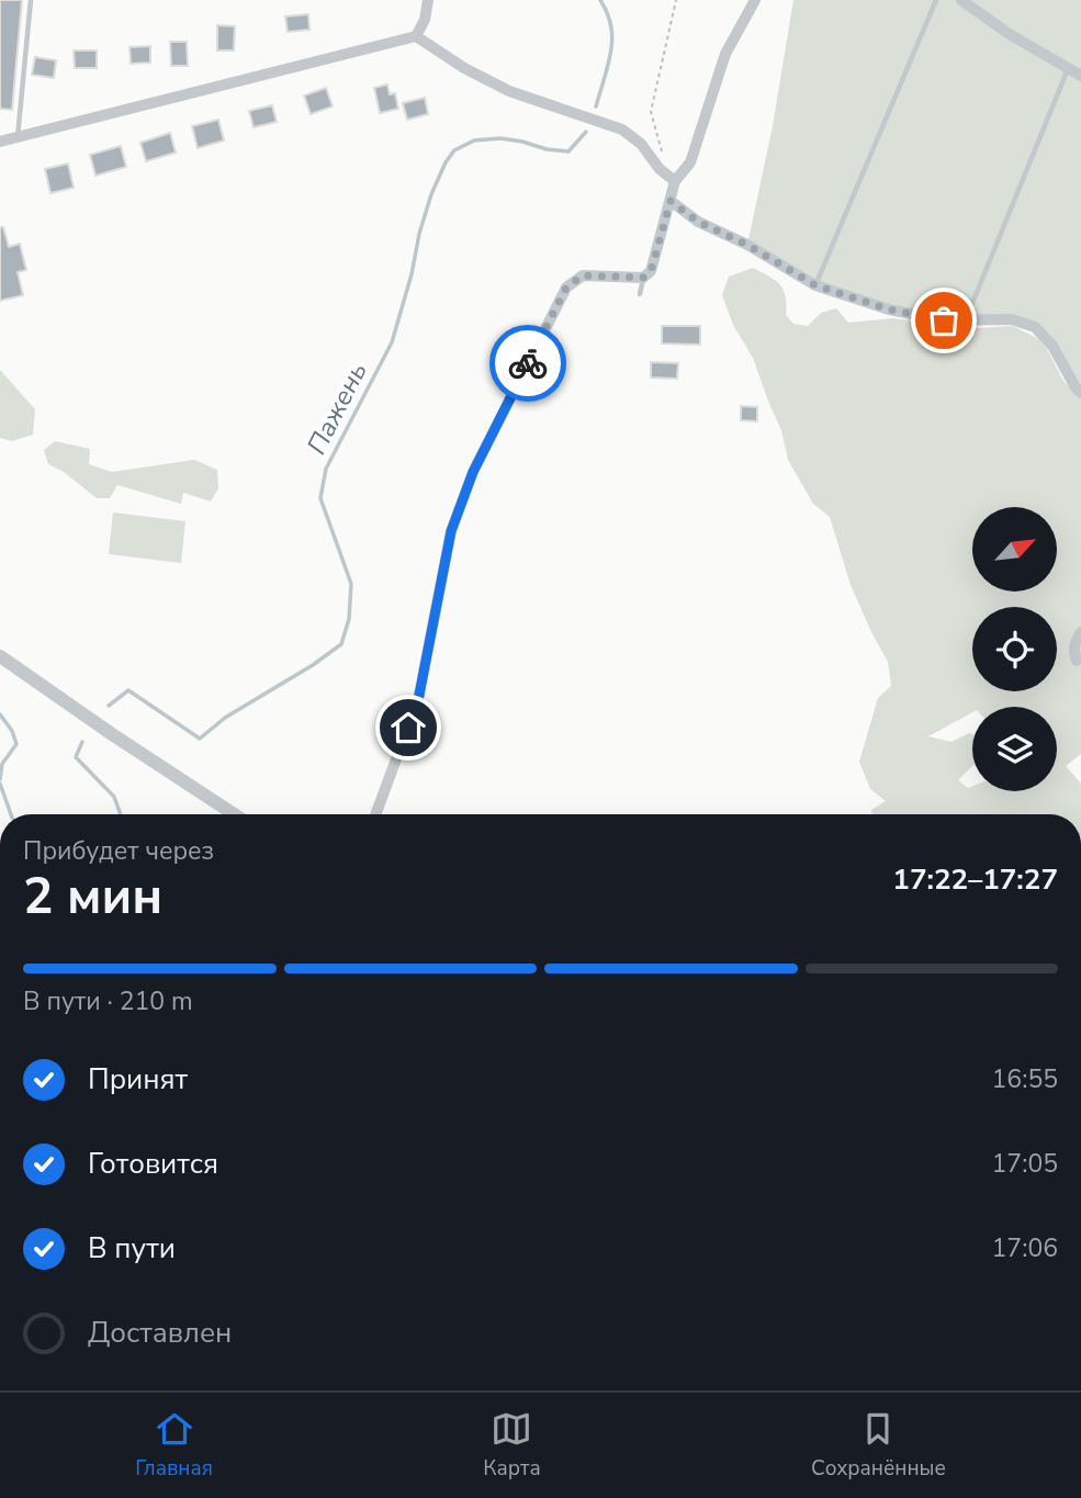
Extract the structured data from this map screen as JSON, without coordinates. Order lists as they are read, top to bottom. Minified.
{"water":["Пажень"],"north":"top right","page":{"heading":["2 мин","Прибудет через","17:22–17:27"],"bar":"В пути · 210 m","list":[["Принят","16:55"],["Готовится","17:05"],["В пути","17:06"],"Доставлен"],"tabs":["Главная","Карта","Сохранённые"]}}
